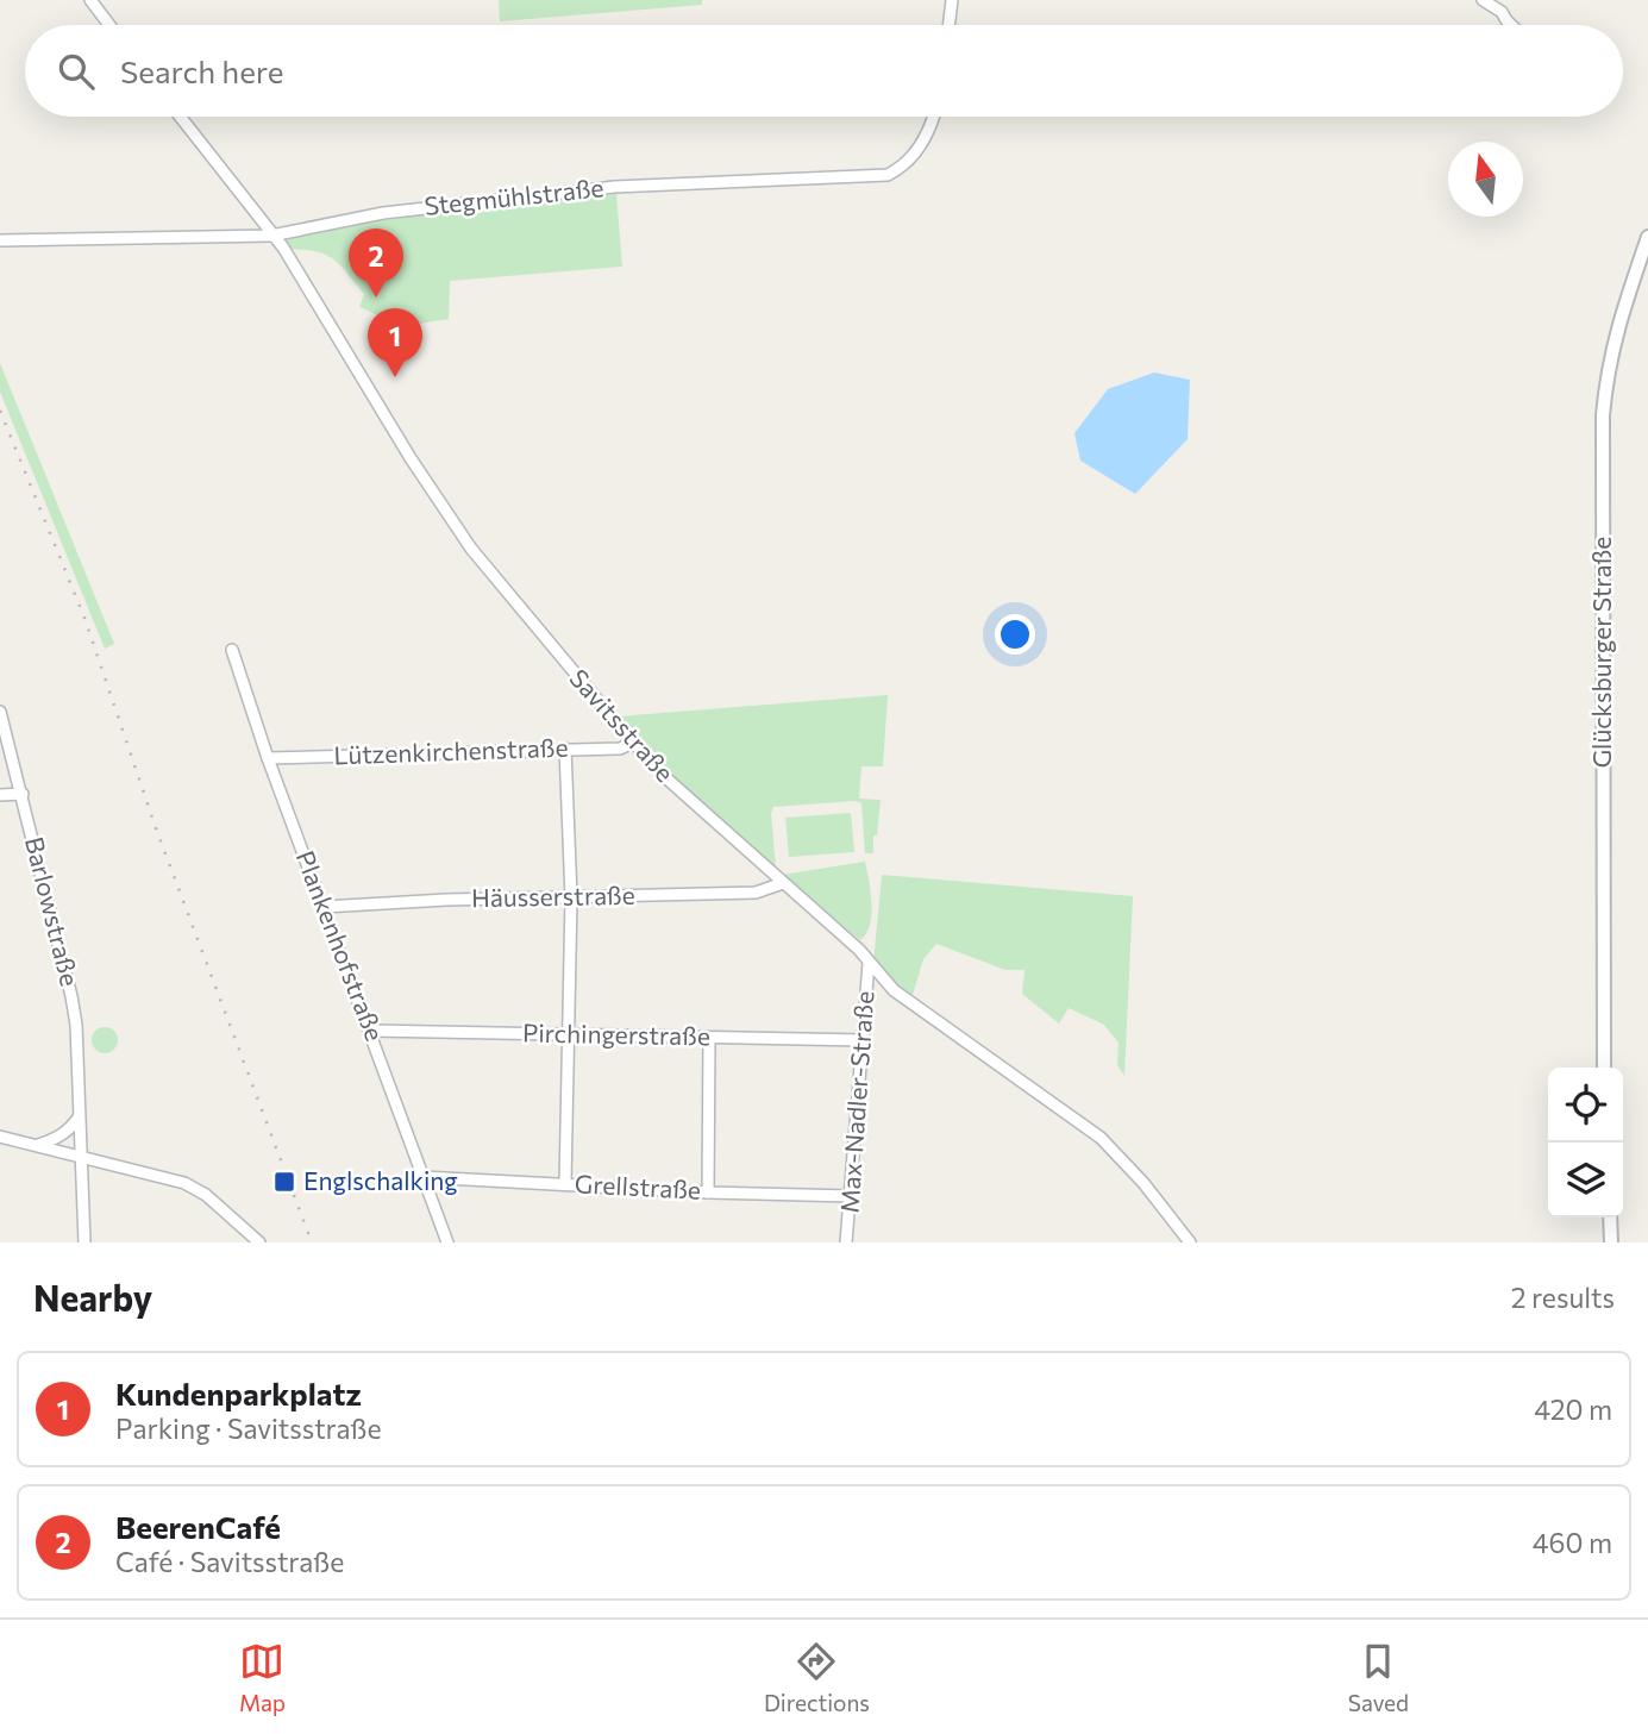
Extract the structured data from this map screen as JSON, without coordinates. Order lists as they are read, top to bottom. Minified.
{"streets":{"street":["Stegmühlstraße","Glücksburger Straße","Savitsstraße","Lützenkirchenstraße","Häusserstraße","Barlowstraße","Plankenhofstraße","Pirchingerstraße","Max-Nadler-Straße","Grellstraße"]},"crossings":[["Stegmühlstraße","Savitsstraße"],["Savitsstraße","Lützenkirchenstraße"],["Savitsstraße","Häusserstraße"],["Savitsstraße","Max-Nadler-Straße"],["Lützenkirchenstraße","Plankenhofstraße"],["Häusserstraße","Plankenhofstraße"],["Plankenhofstraße","Pirchingerstraße"],["Plankenhofstraße","Grellstraße"],["Pirchingerstraße","Max-Nadler-Straße"],["Max-Nadler-Straße","Grellstraße"]],"places":{"transit":["Englschalking"]},"north":"top","page":{"search":"Search here","pins":["2","1"],"heading":["Nearby","2 results"],"list":[{"mark":"1","name":"Kundenparkplatz","note":"Parking · Savitsstraße","value":"420 m"},{"mark":"2","name":"BeerenCafé","note":"Café · Savitsstraße","value":"460 m"}],"nav":["Map","Directions","Saved"]}}
